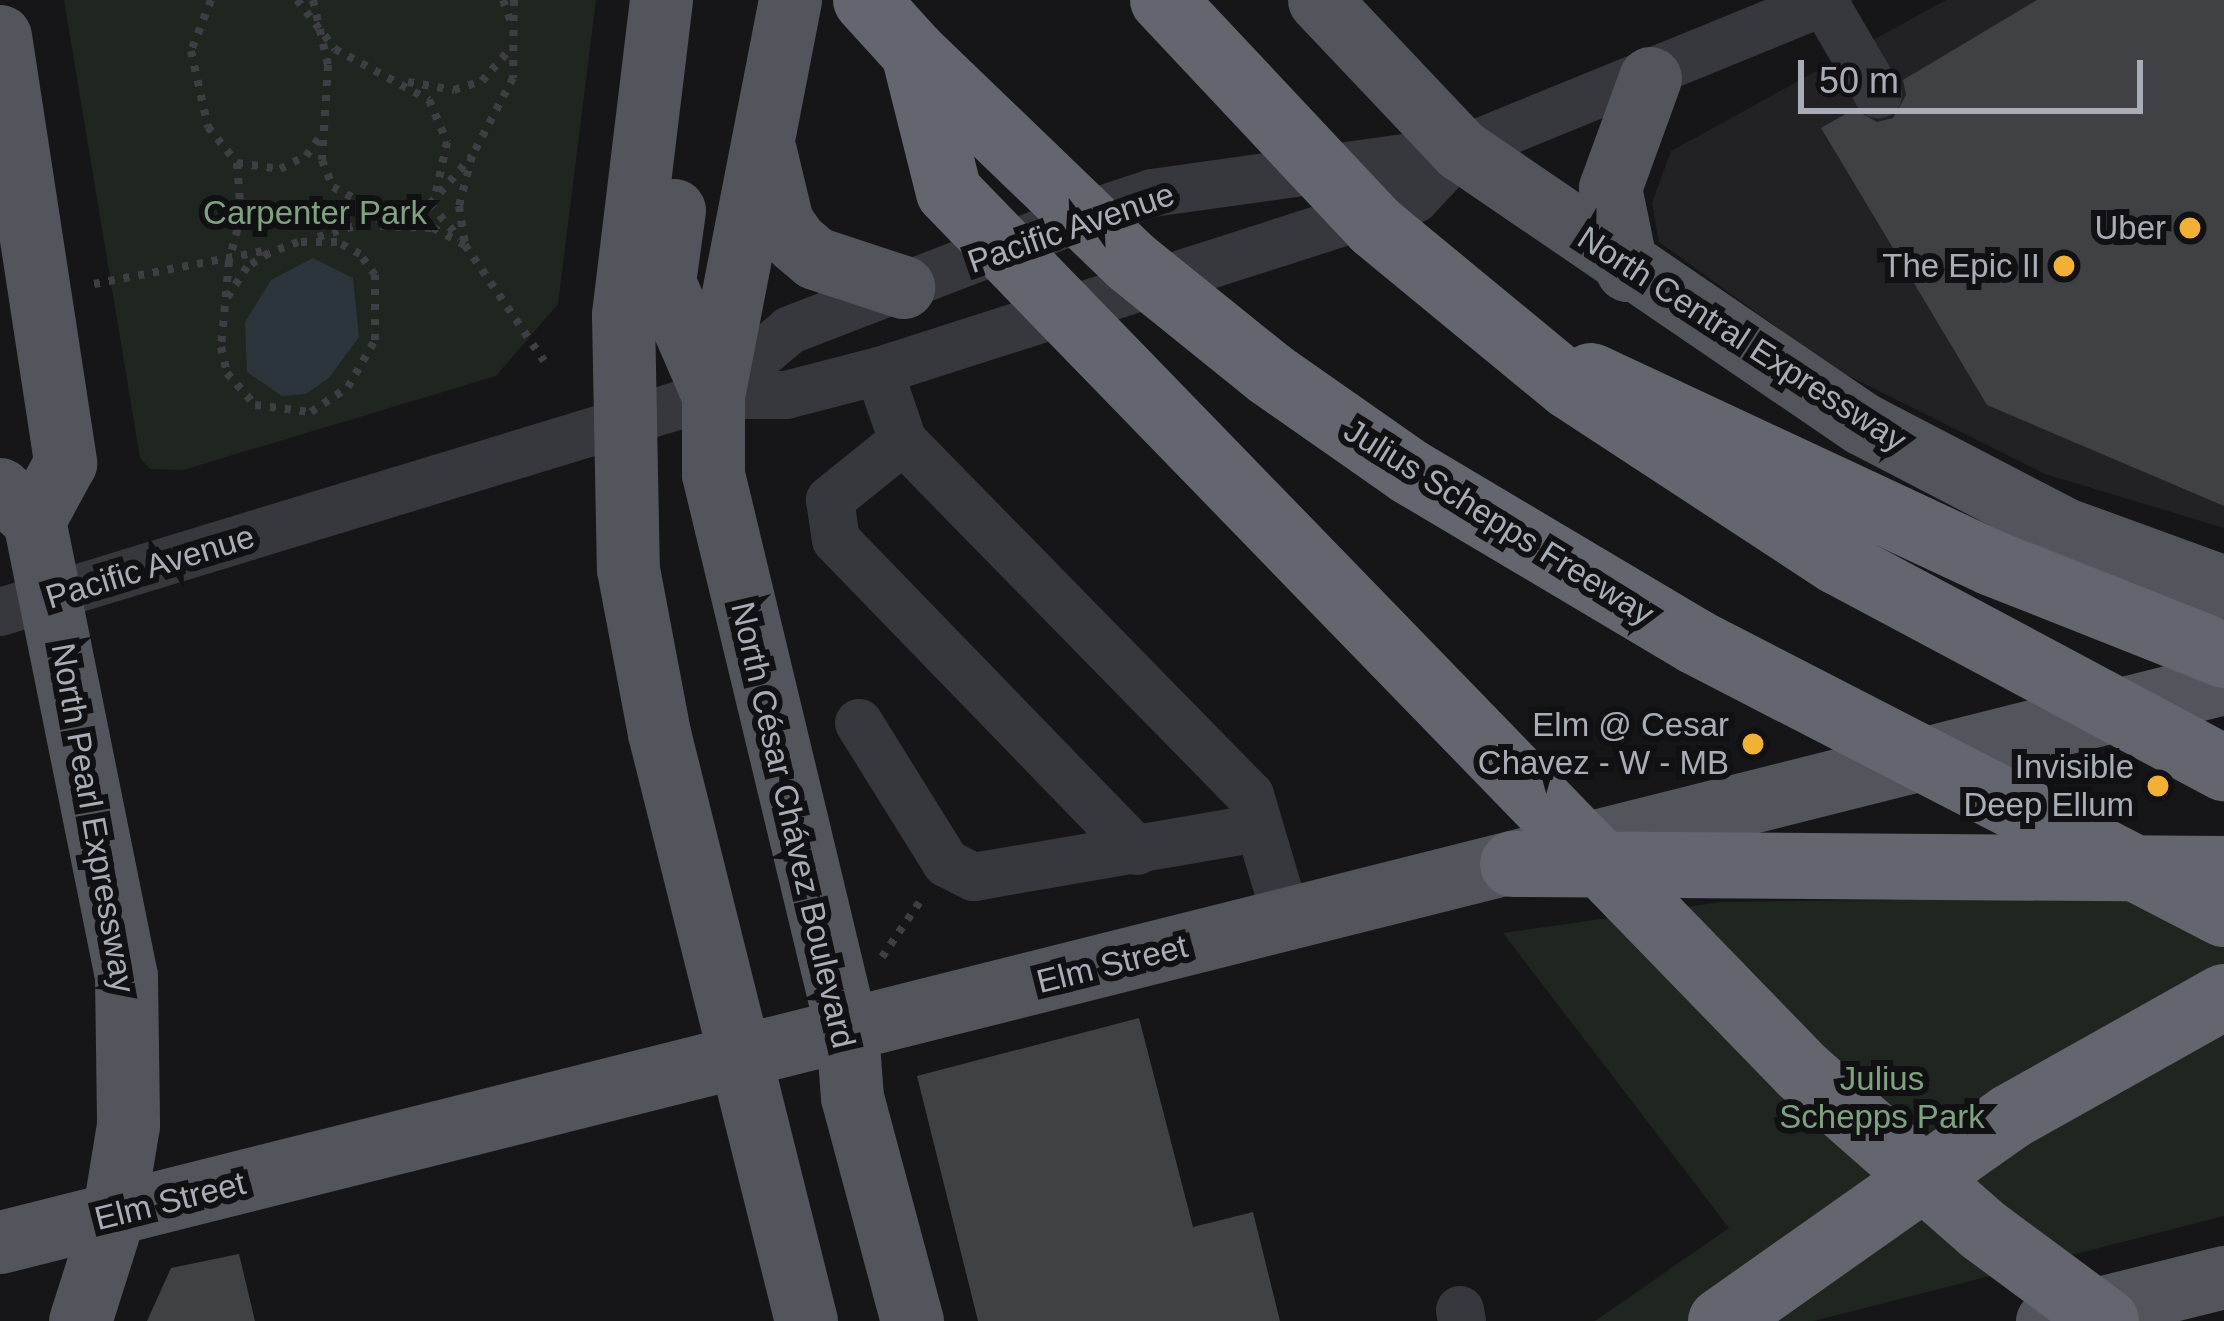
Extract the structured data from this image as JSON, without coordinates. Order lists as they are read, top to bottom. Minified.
{"streets":{"highway":["Julius Schepps Freeway"],"main road":["North Central Expressway","North Pearl Expressway","North César Chávez Boulevard","Elm Street"],"street":["Pacific Avenue"]},"crossings":[["Pacific Avenue","North Central Expressway"],["Pacific Avenue","North Pearl Expressway"],["Pacific Avenue","North César Chávez Boulevard"],["North Pearl Expressway","Elm Street"],["North César Chávez Boulevard","Elm Street"]],"parks":["Carpenter Park","Julius Schepps Park"],"places":["Uber","The Epic II","Elm @ Cesar Chavez - W - MB","Invisible Deep Ellum"],"scale_bar":"50 m"}
